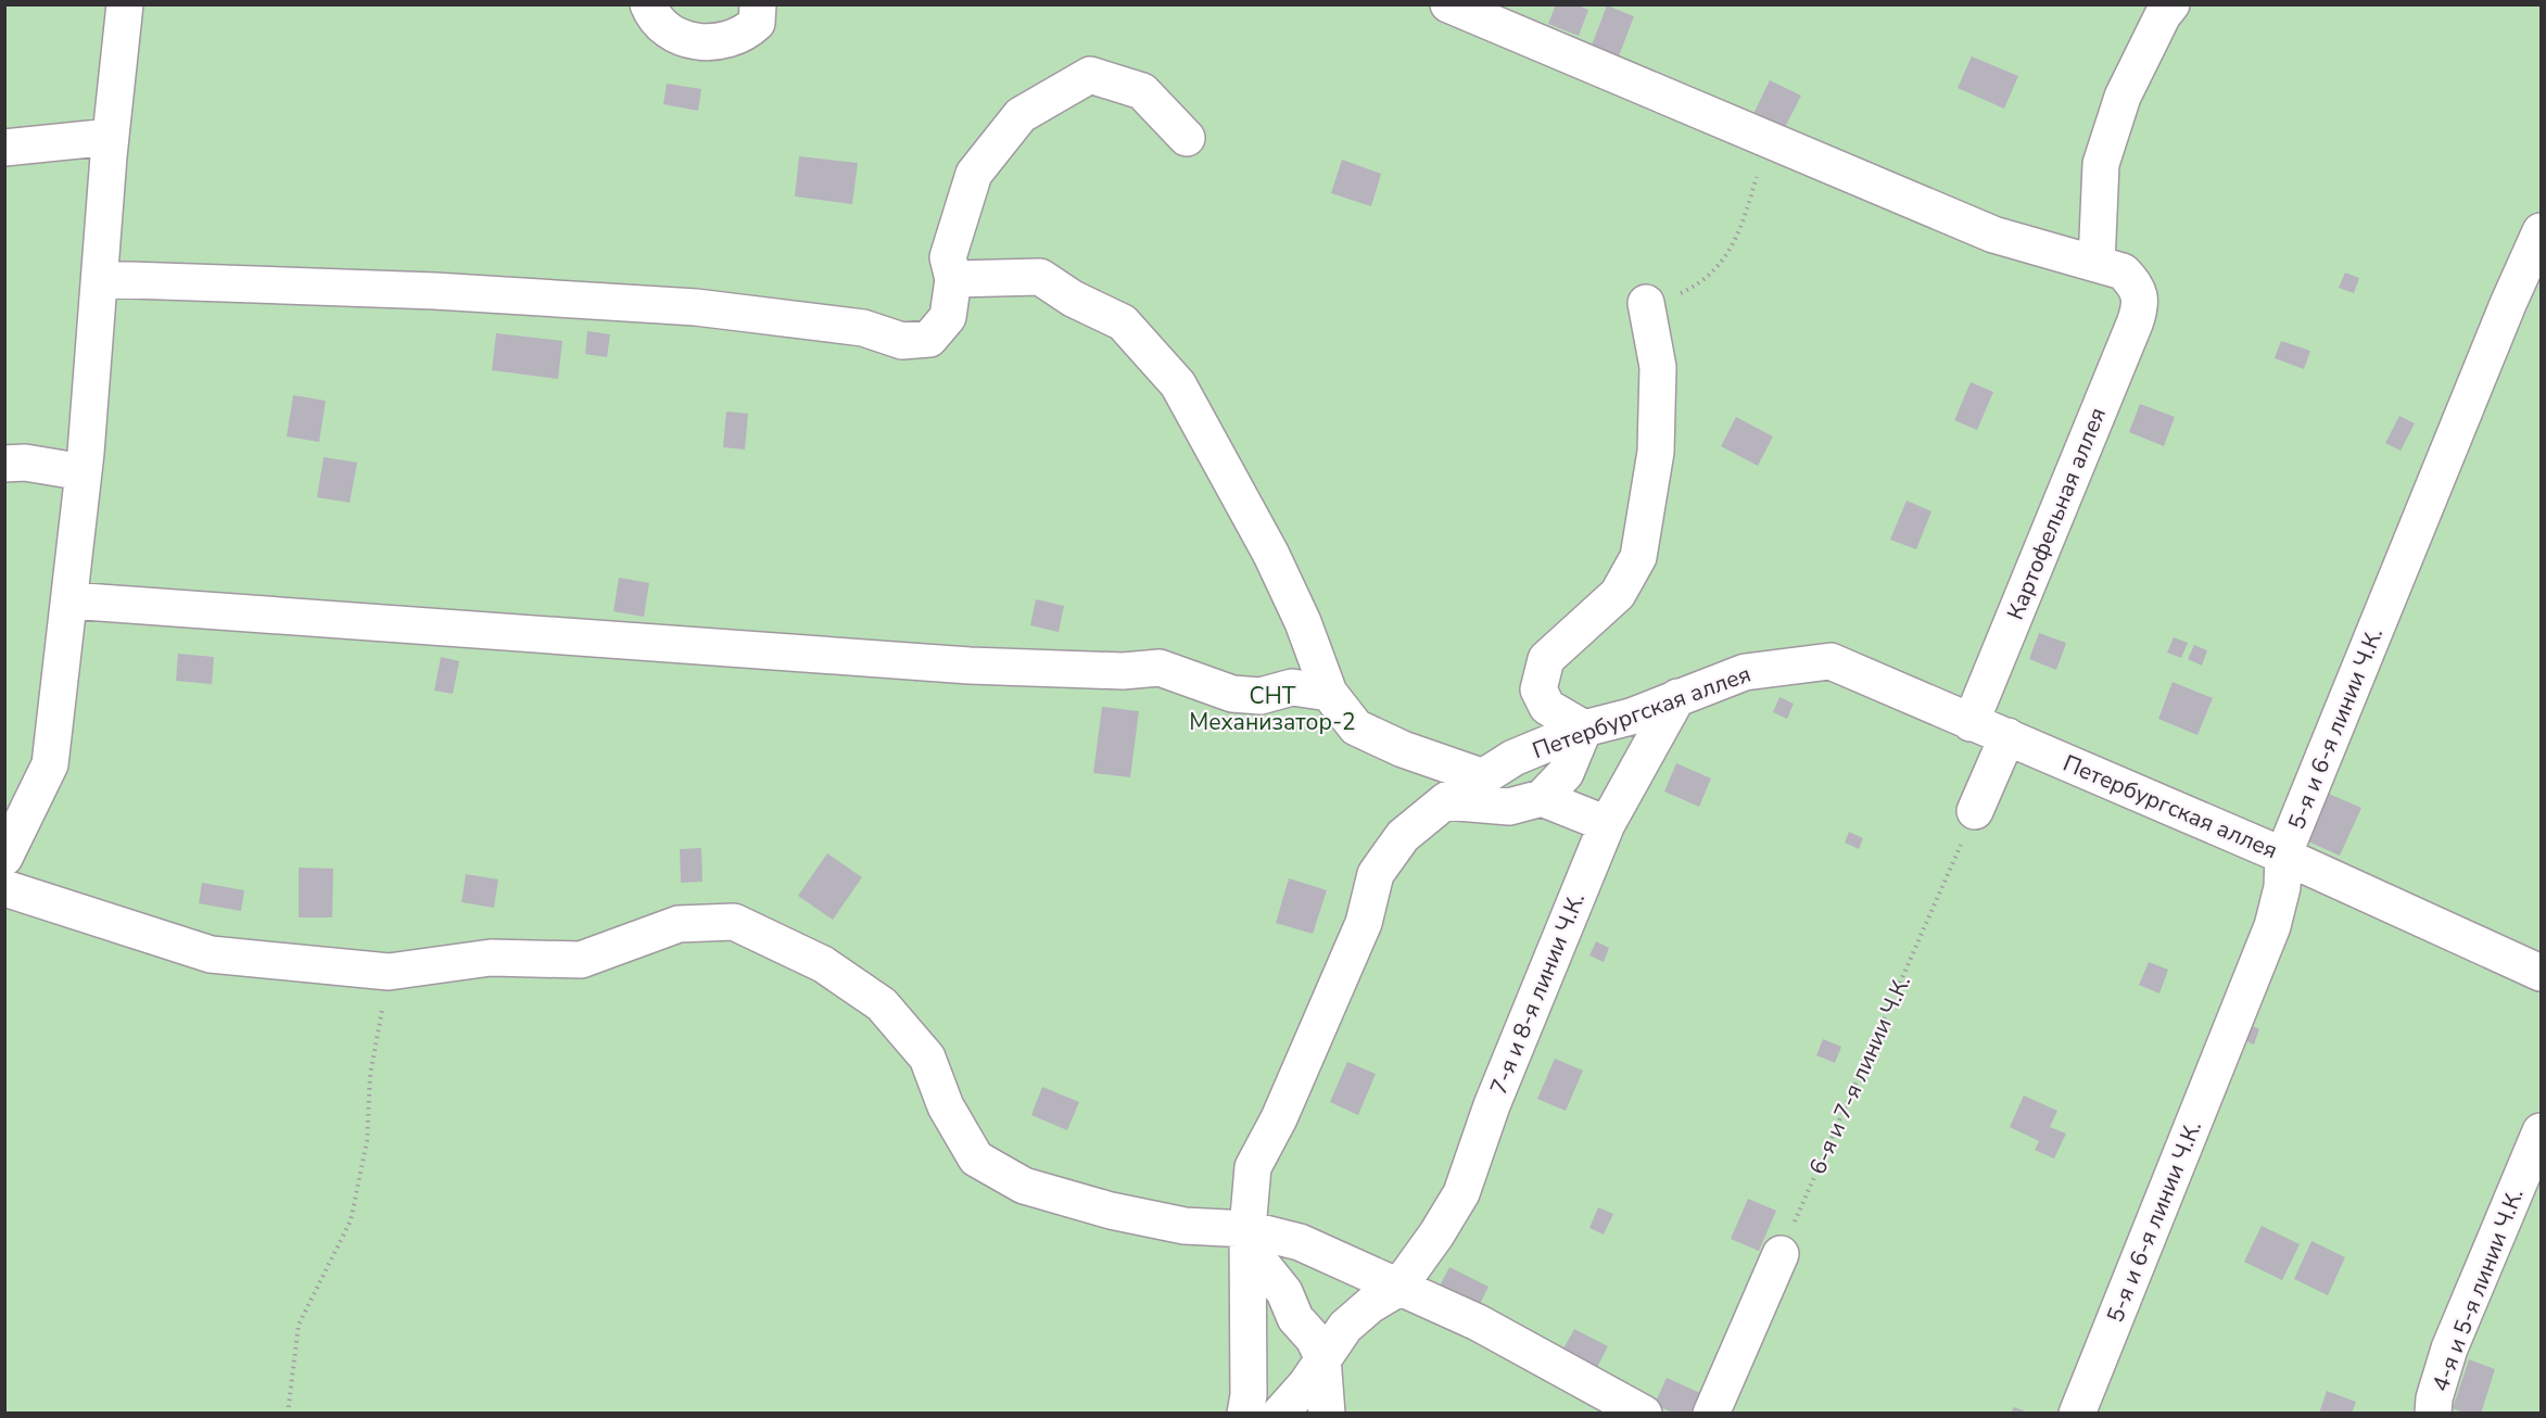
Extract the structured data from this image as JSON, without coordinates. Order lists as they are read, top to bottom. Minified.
{"streets":{"street":["Картофельная аллея","Петербургская аллея","5-я и 6-я линии Ч.К.","7-я и 8-я линии Ч.К.","4-я и 5-я линии Ч.К."],"path":["6-я и 7-я линии Ч.К."]},"crossings":[["Картофельная аллея","Петербургская аллея"],["Петербургская аллея","5-я и 6-я линии Ч.К."],["Петербургская аллея","7-я и 8-я линии Ч.К."]],"parks":["СНТ Механизатор-2"]}
